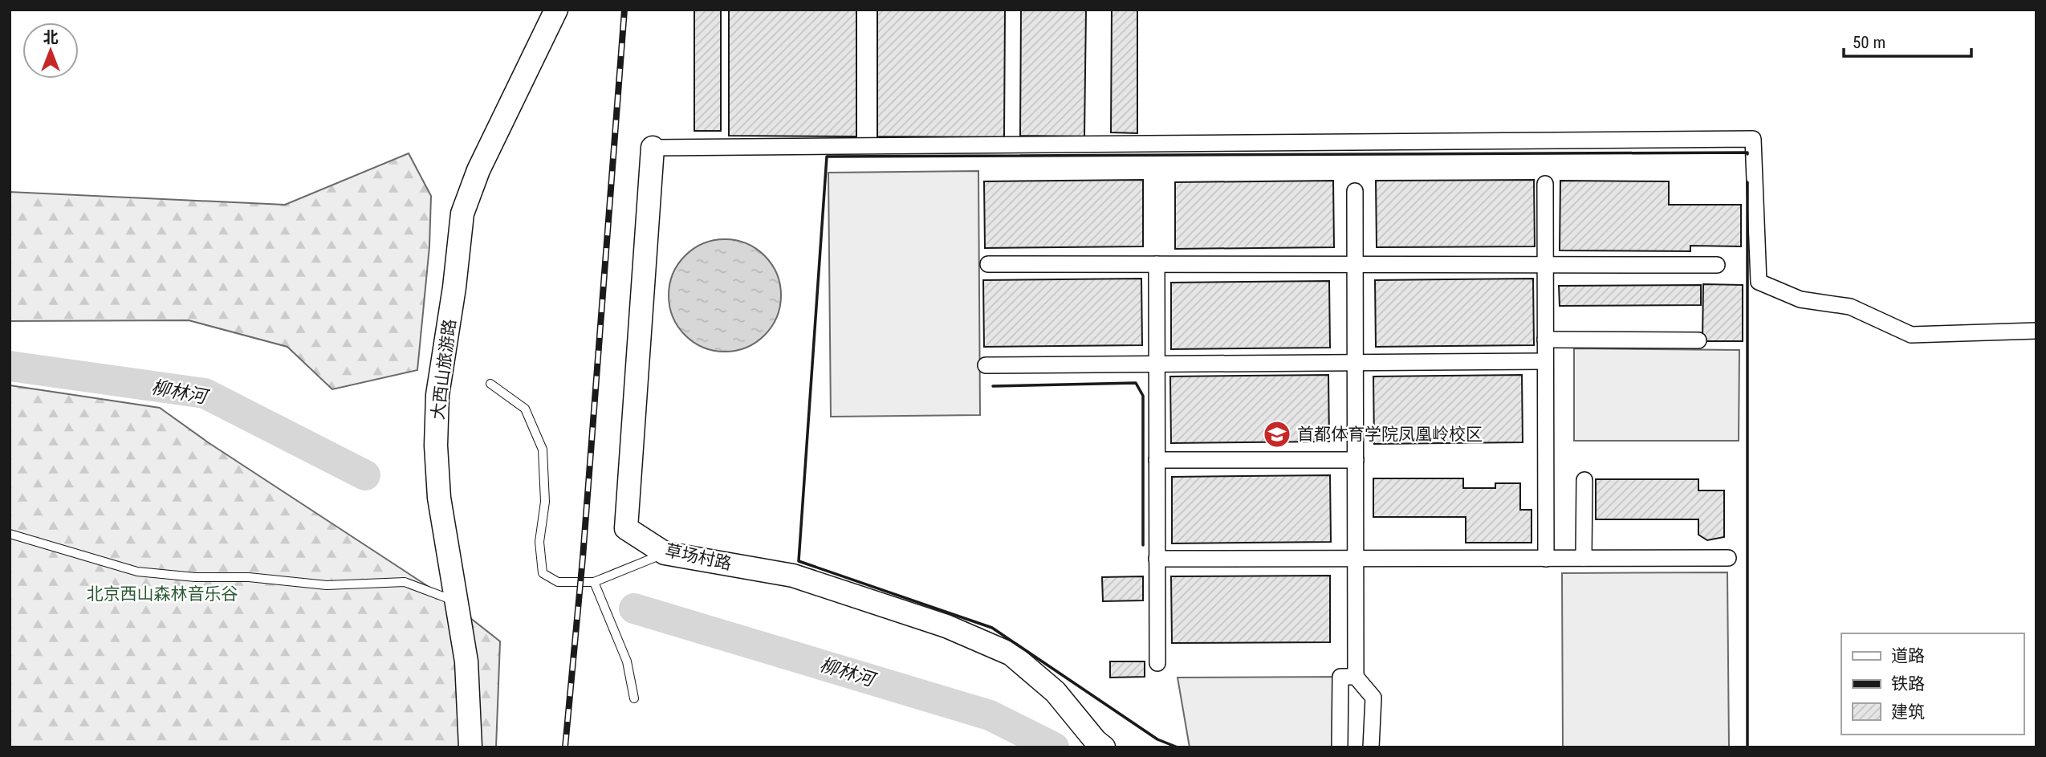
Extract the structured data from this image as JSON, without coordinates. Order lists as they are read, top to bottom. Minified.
{"streets":{"street":["大西山旅游路","草场村路"]},"water":["柳林河"],"parks":["北京西山森林音乐谷"],"places":{"school or university":["首都体育学院凤凰岭校区"]},"legend":["道路","铁路","建筑"],"scale_bar":"50 m","north":"top"}
